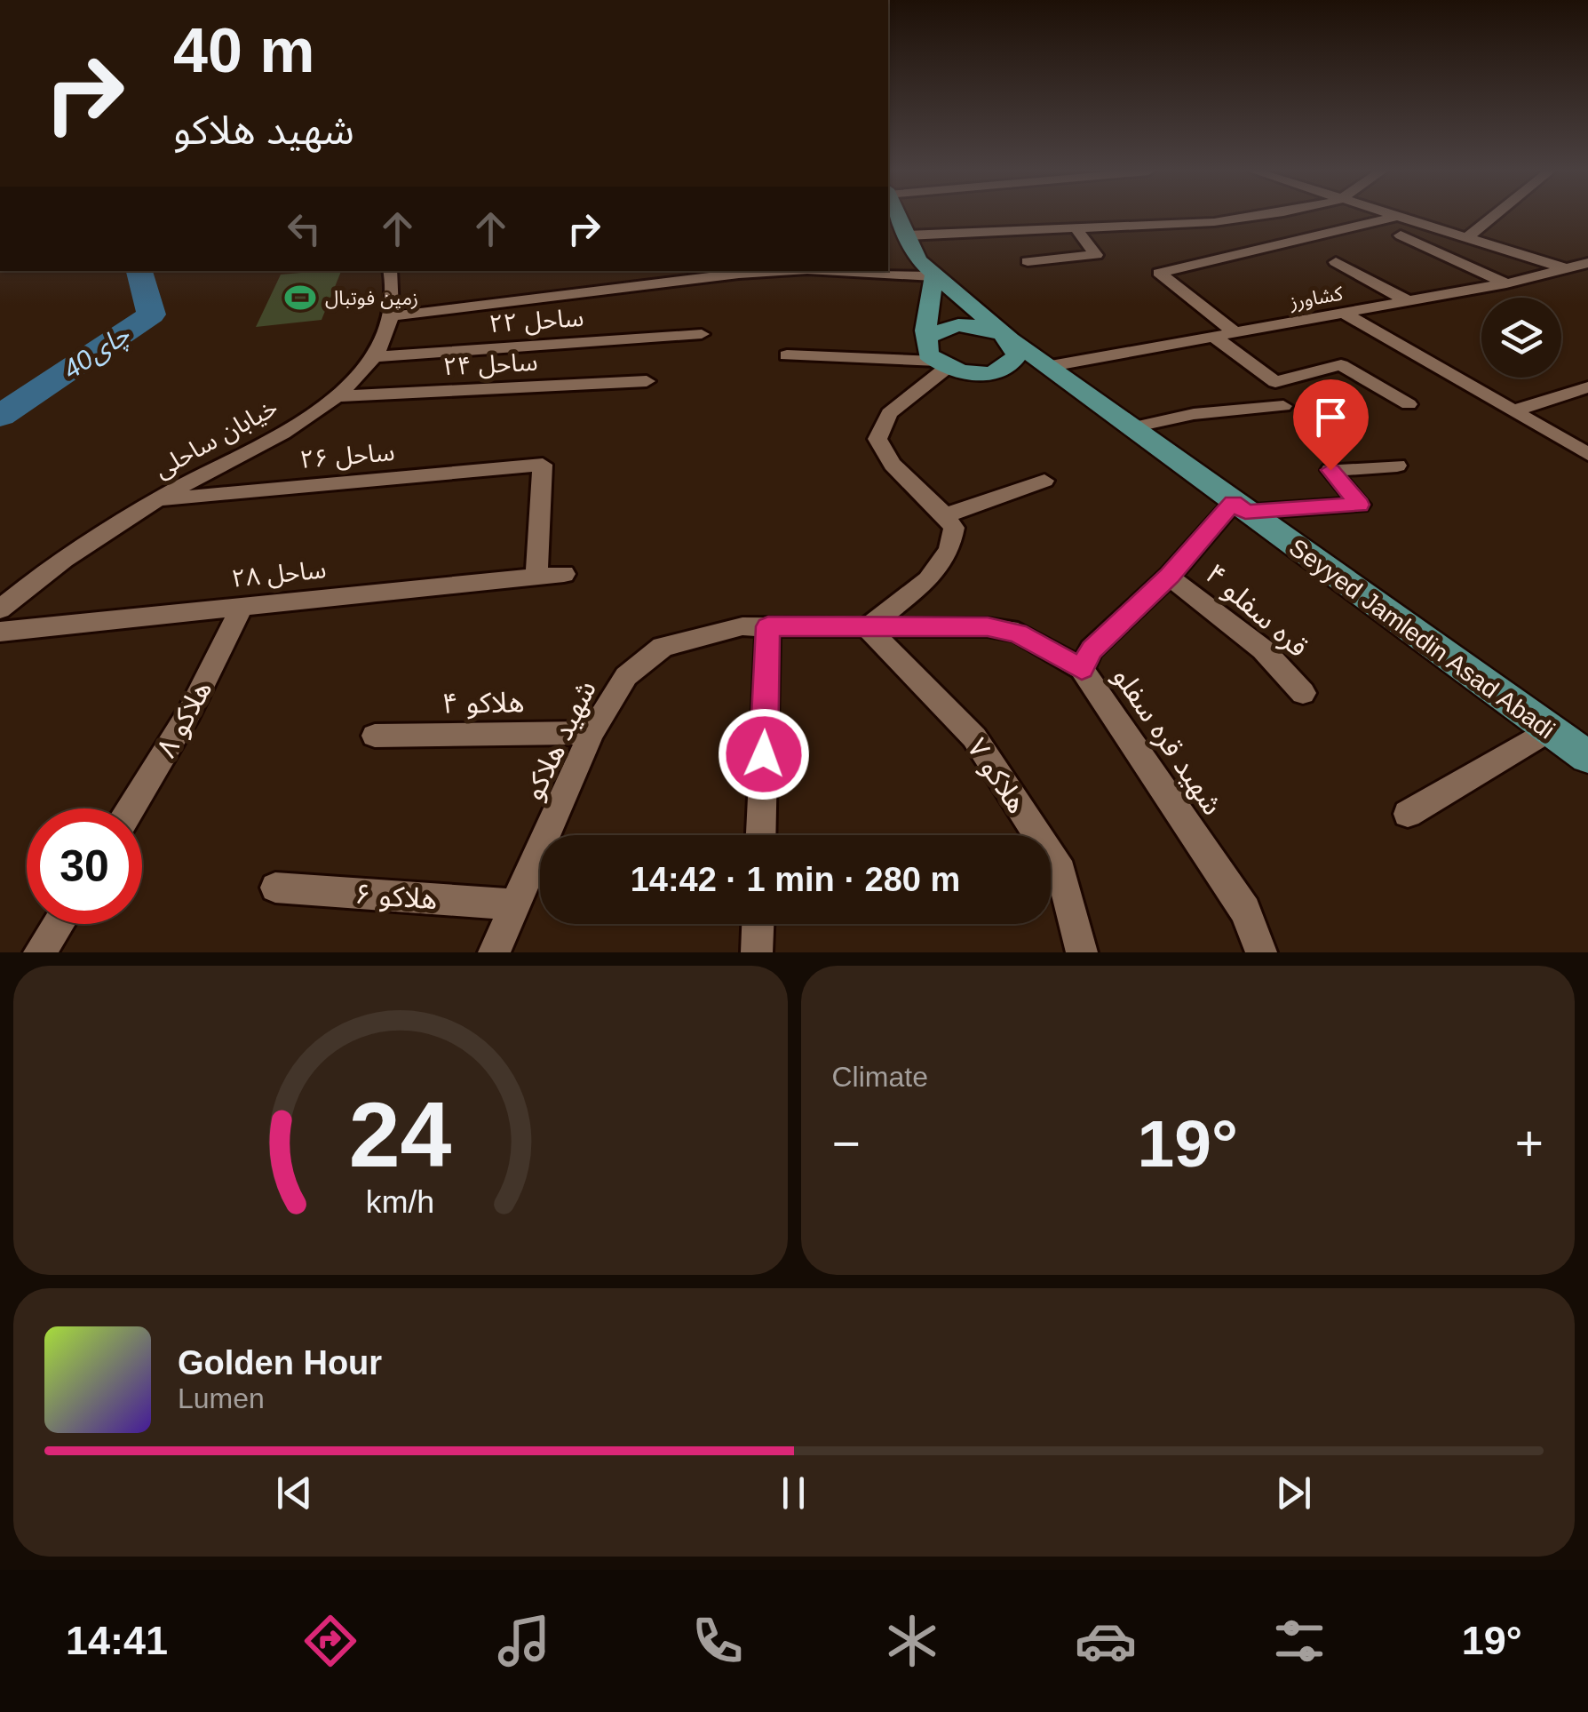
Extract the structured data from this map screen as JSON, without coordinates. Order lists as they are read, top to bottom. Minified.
{"streets":{"main road":["Seyyed Jamledin Asad Abadi"],"street":["کشاورز","ساحل ۲۲","ساحل ۲۴","خیابان ساحلی","ساحل ۲۶","ساحل ۲۸","قره سفلو ۴","هلاکو ۴","هلاکو ۸","شهید هلاکو","شهید قره سفلو","هلاکو ۷","هلاکو ۶"]},"crossings":[["کشاورز","Seyyed Jamledin Asad Abadi"],["ساحل ۲۲","خیابان ساحلی"],["ساحل ۲۴","خیابان ساحلی"],["خیابان ساحلی","ساحل ۲۶"],["ساحل ۲۶","ساحل ۲۸"],["ساحل ۲۸","هلاکو ۸"],["قره سفلو ۴","شهید قره سفلو"],["Seyyed Jamledin Asad Abadi","شهید قره سفلو"],["هلاکو ۴","شهید هلاکو"],["شهید هلاکو","شهید قره سفلو"],["شهید هلاکو","هلاکو ۷"],["شهید هلاکو","هلاکو ۶"]],"water":["40چای"],"places":{"sports":["زمین فوتبال"]},"page":{"turn":["40 m","شهید هلاکو"],"limit":"30","trip":"14:42 · 1 min · 280 m","tile":"Climate","heat":["−","19°","+"],"song":["Golden Hour","Lumen"],"tabs":["14:41","19°"],"gauge":["24","km/h"]}}
